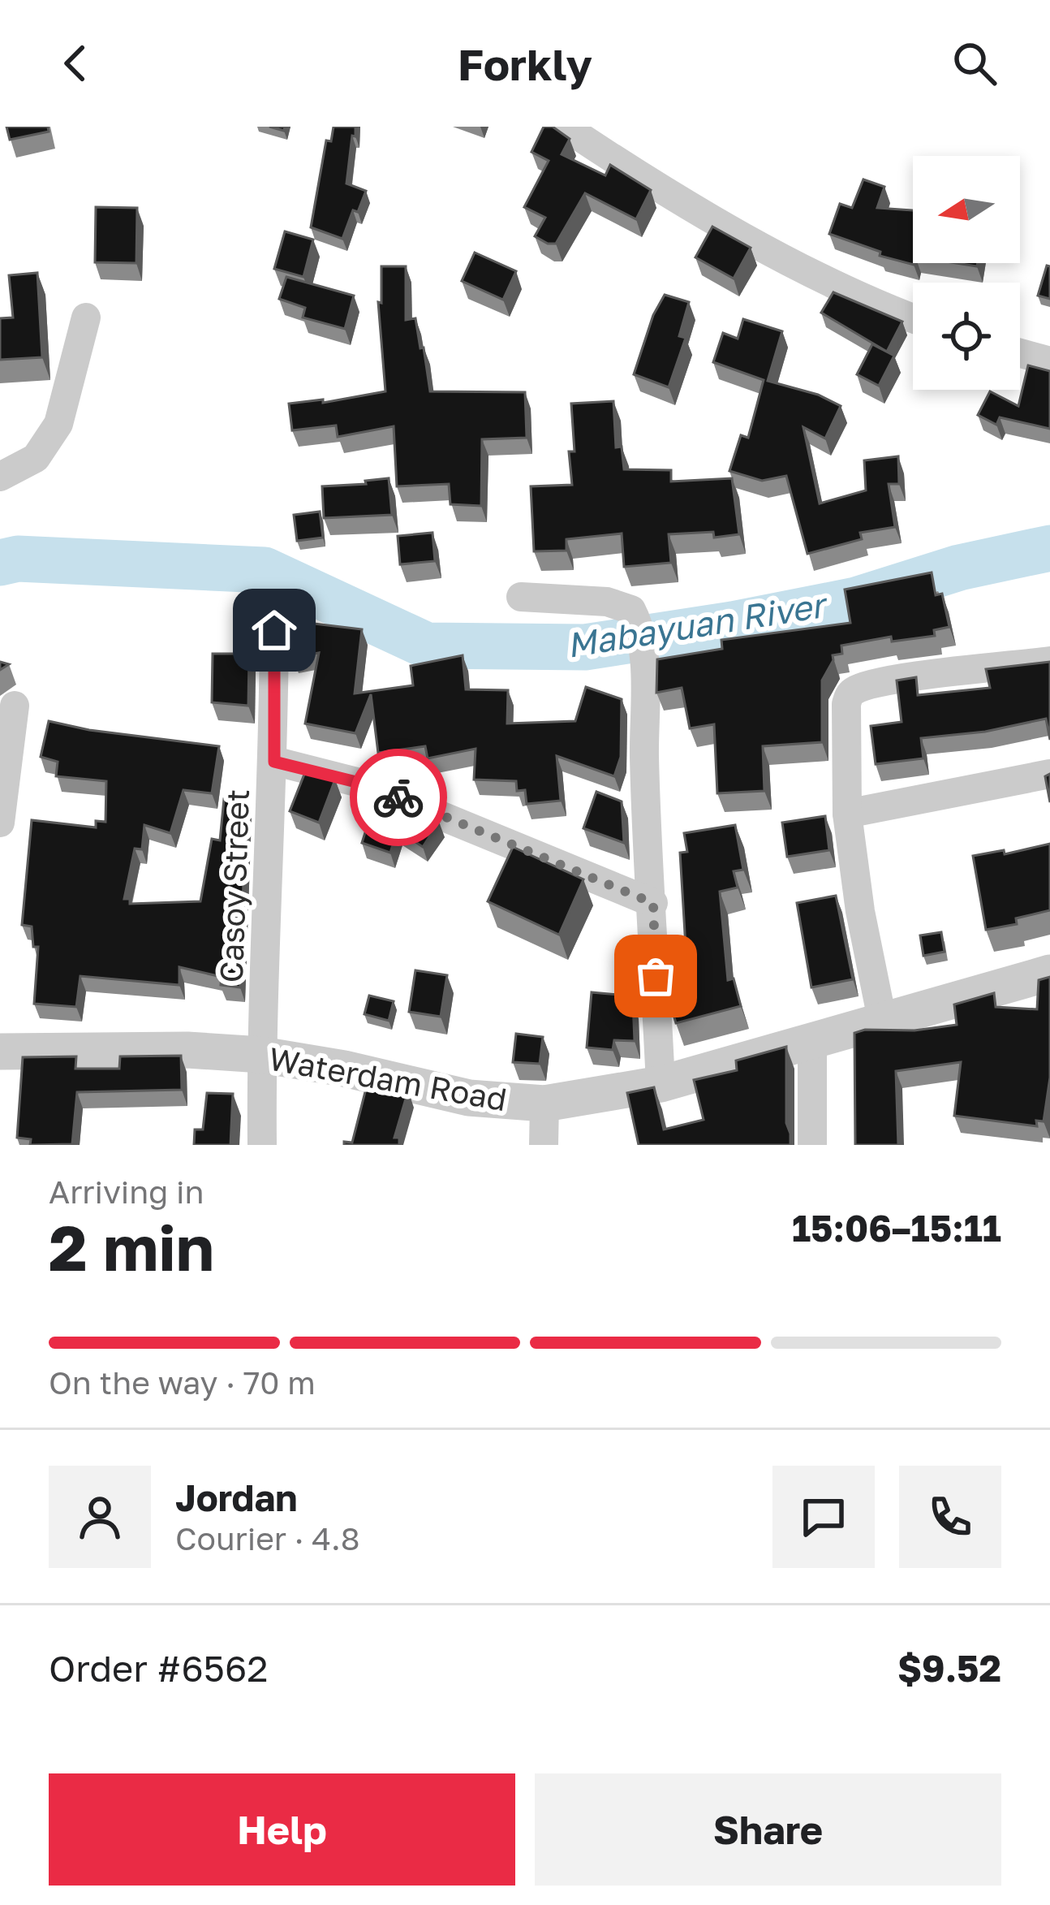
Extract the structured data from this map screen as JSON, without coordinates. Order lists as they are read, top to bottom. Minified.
{"streets":{"street":["Casoy Street","Waterdam Road"]},"crossings":[["Casoy Street","Waterdam Road"]],"water":["Mabayuan River"],"north":"left","page":{"header":"Forkly","heading":["2 min","Arriving in","15:06–15:11"],"panel":["Jordan","Courier · 4.8","Order #6562","$9.52"],"bar":"On the way · 70 m","buttons":["Help","Share"]}}
